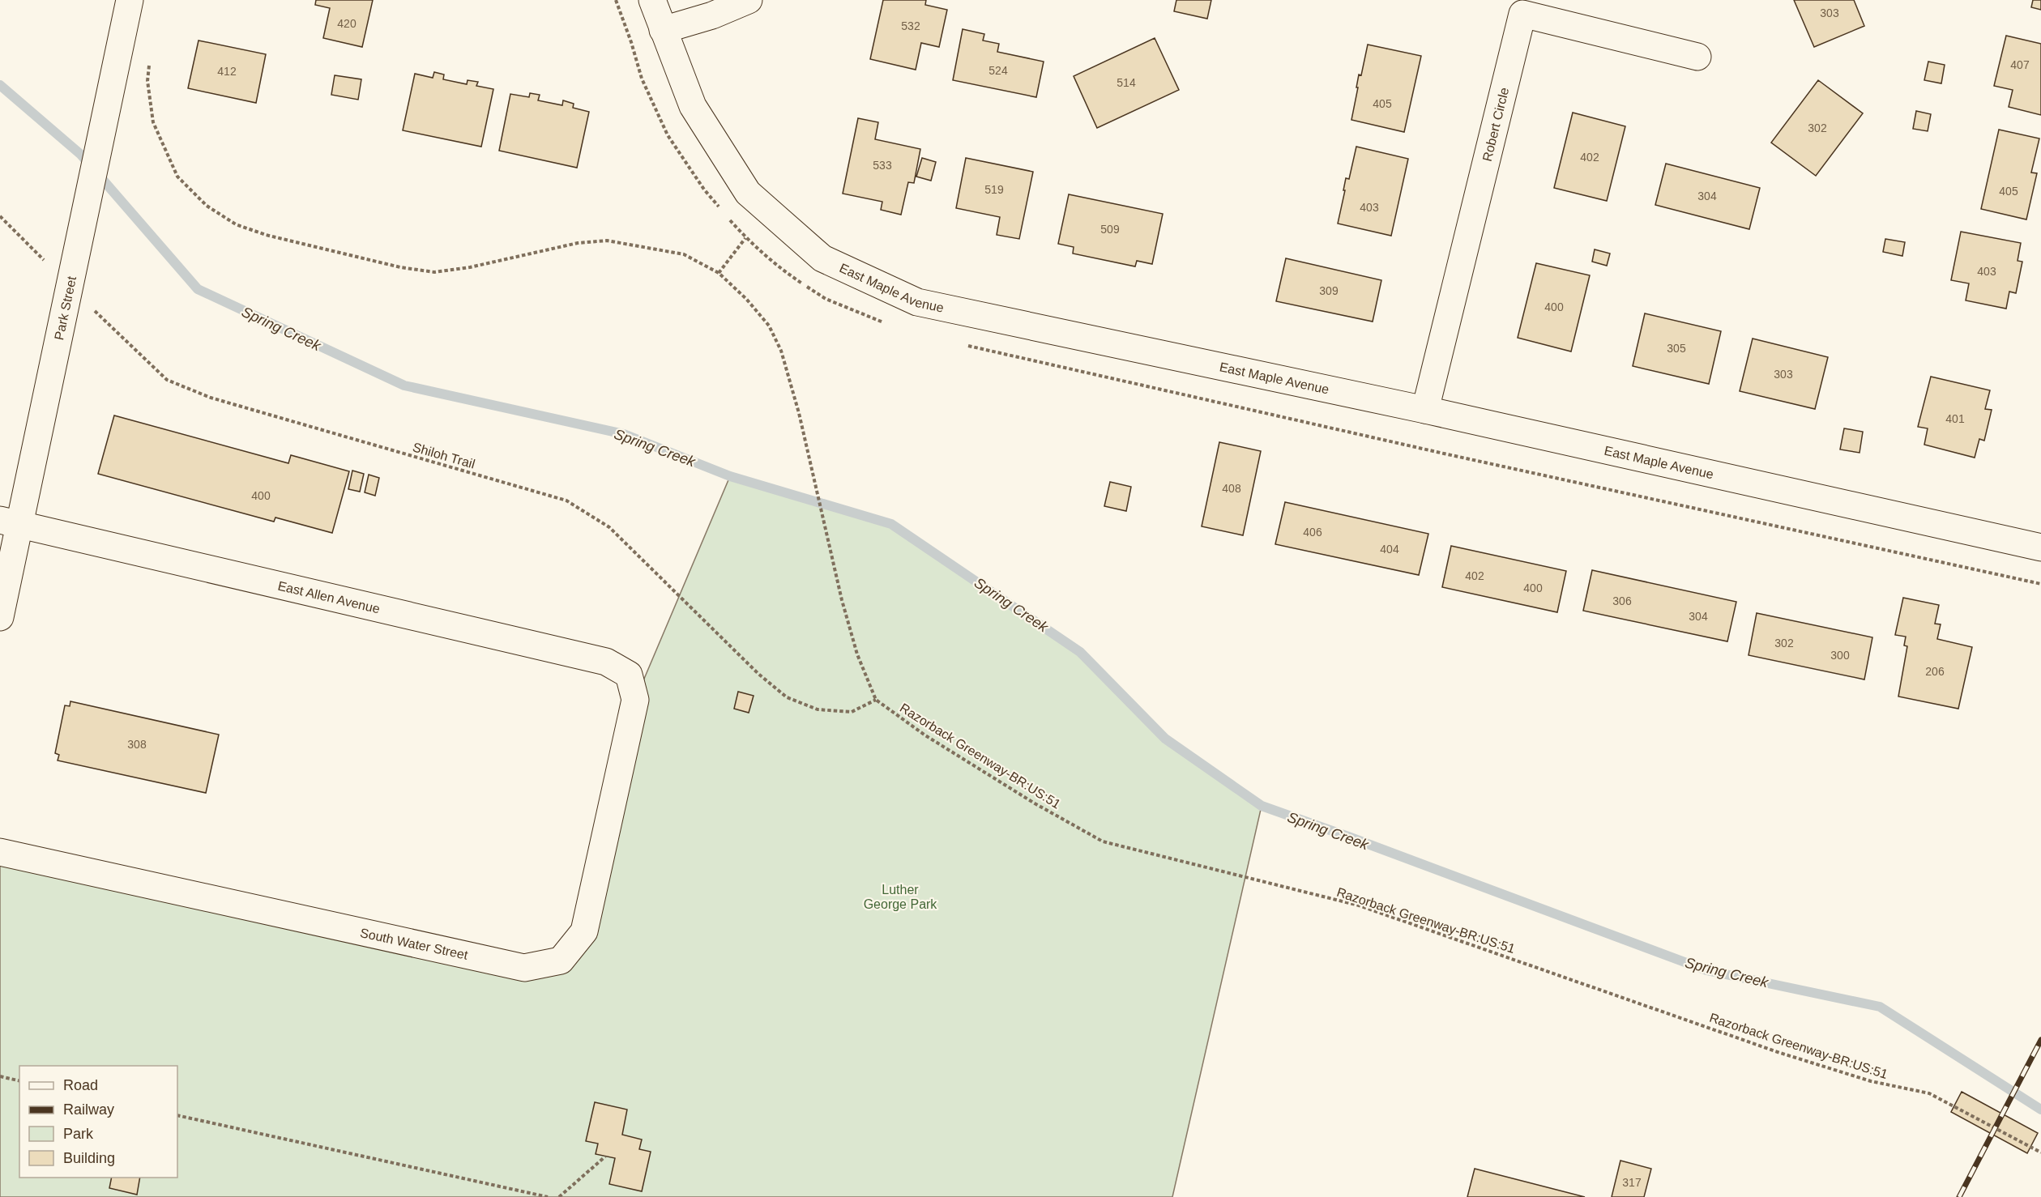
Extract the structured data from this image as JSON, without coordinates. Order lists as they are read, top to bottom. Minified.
{"streets":{"street":["Robert Circle","East Maple Avenue","Park Street","East Allen Avenue","South Water Street"],"path":["Shiloh Trail","Razorback Greenway-BR:US:51"]},"crossings":[["Robert Circle","East Maple Avenue"],["Park Street","Shiloh Trail"],["Park Street","East Allen Avenue"],["Shiloh Trail","Razorback Greenway-BR:US:51"],["East Allen Avenue","South Water Street"]],"water":["Spring Creek"],"parks":["Luther George Park"],"house_numbers":["303","420","532","407","524","412","514","405","302","402","533","519","405","304","403","509","403","309","400","305","303","401","408","400","406","404","402","400","306","304","302","300","206","308","317"],"legend":["Road","Railway","Park","Building"]}
